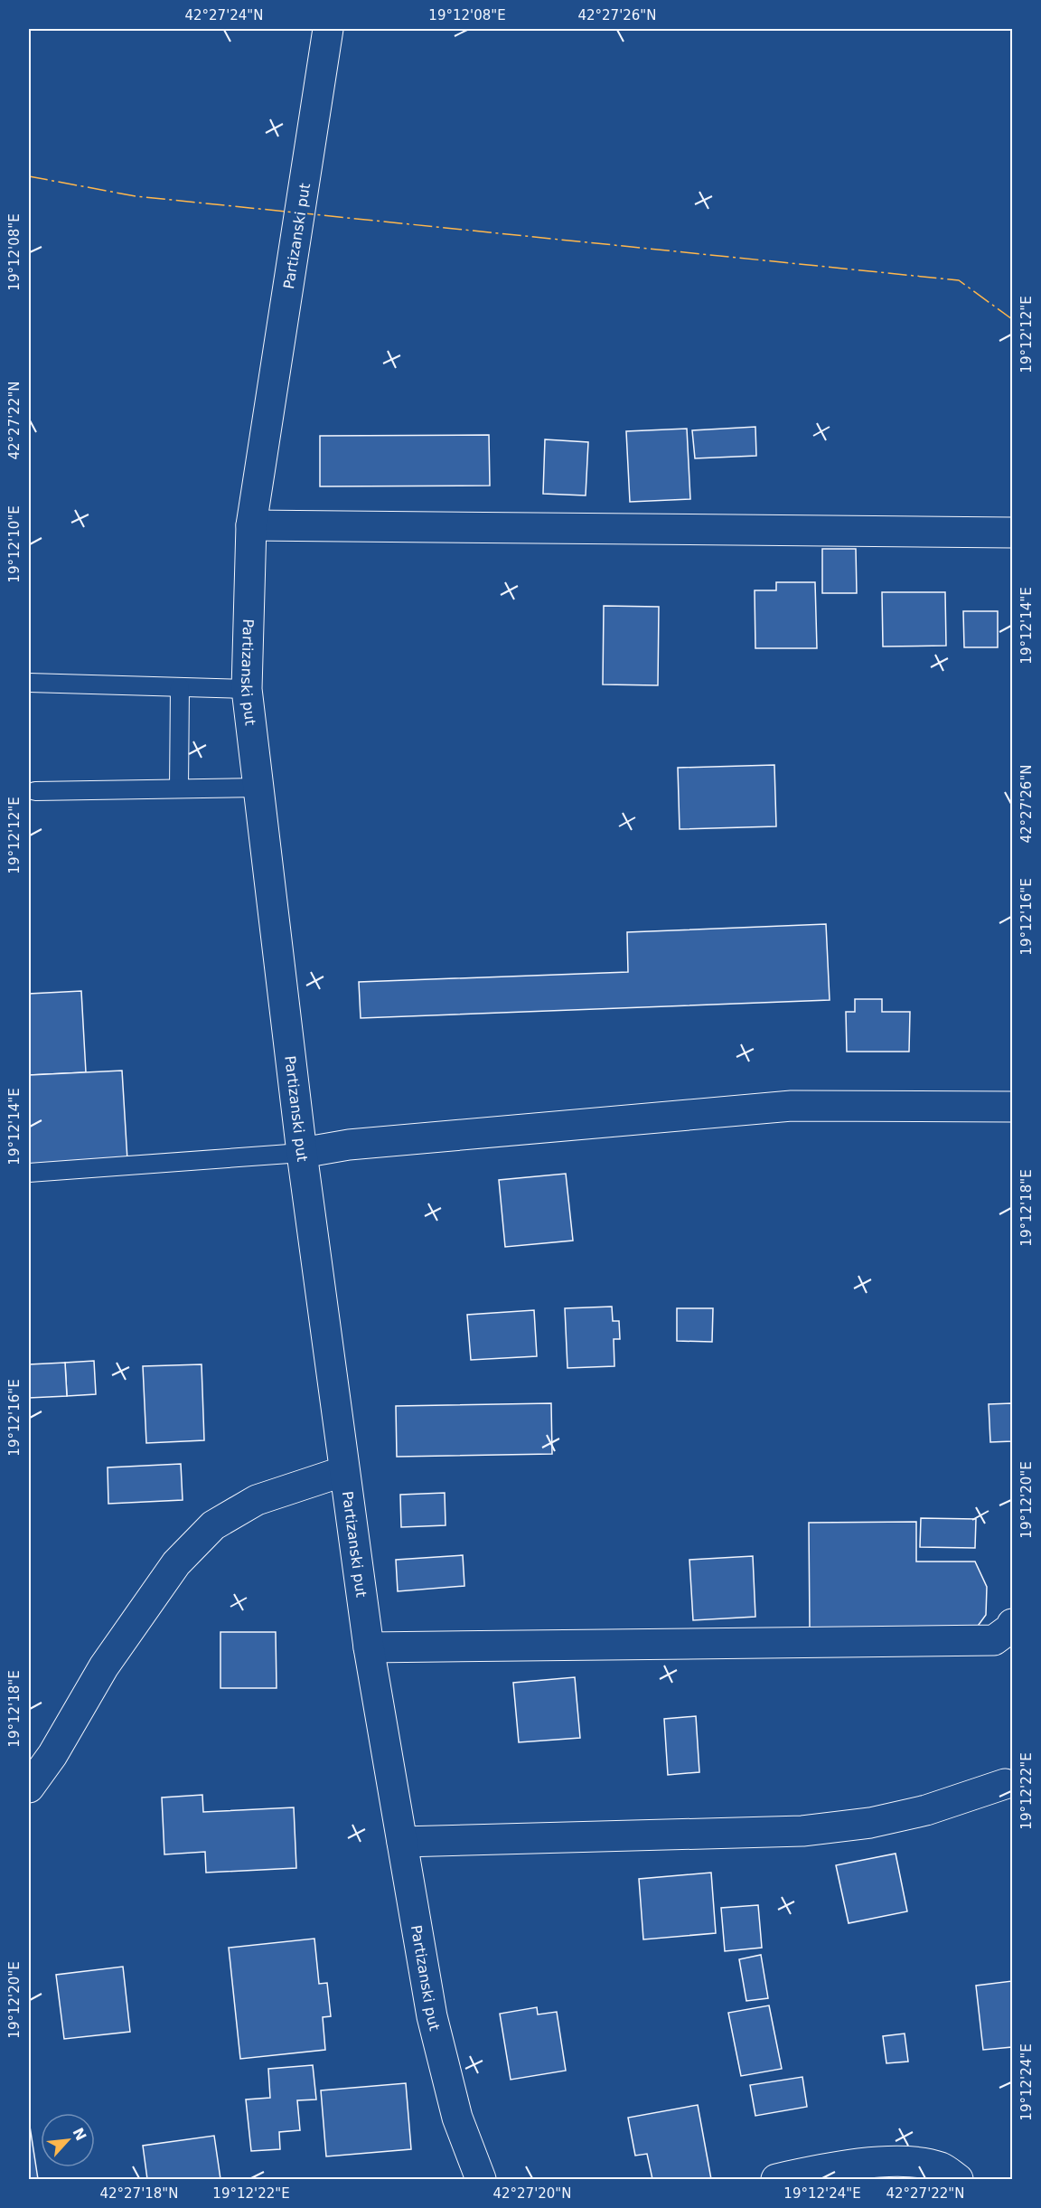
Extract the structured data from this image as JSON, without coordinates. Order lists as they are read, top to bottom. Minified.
{"streets":{"street":["Partizanski put"]},"north":"top right","coordinates":["42°27'24\"N","19°12'08\"E","42°27'26\"N","19°12'12\"E","42°27'22\"N","19°12'10\"E","19°12'14\"E","19°12'16\"E","19°12'18\"E","19°12'20\"E","19°12'22\"E","19°12'24\"E","42°27'18\"N","42°27'20\"N"]}
